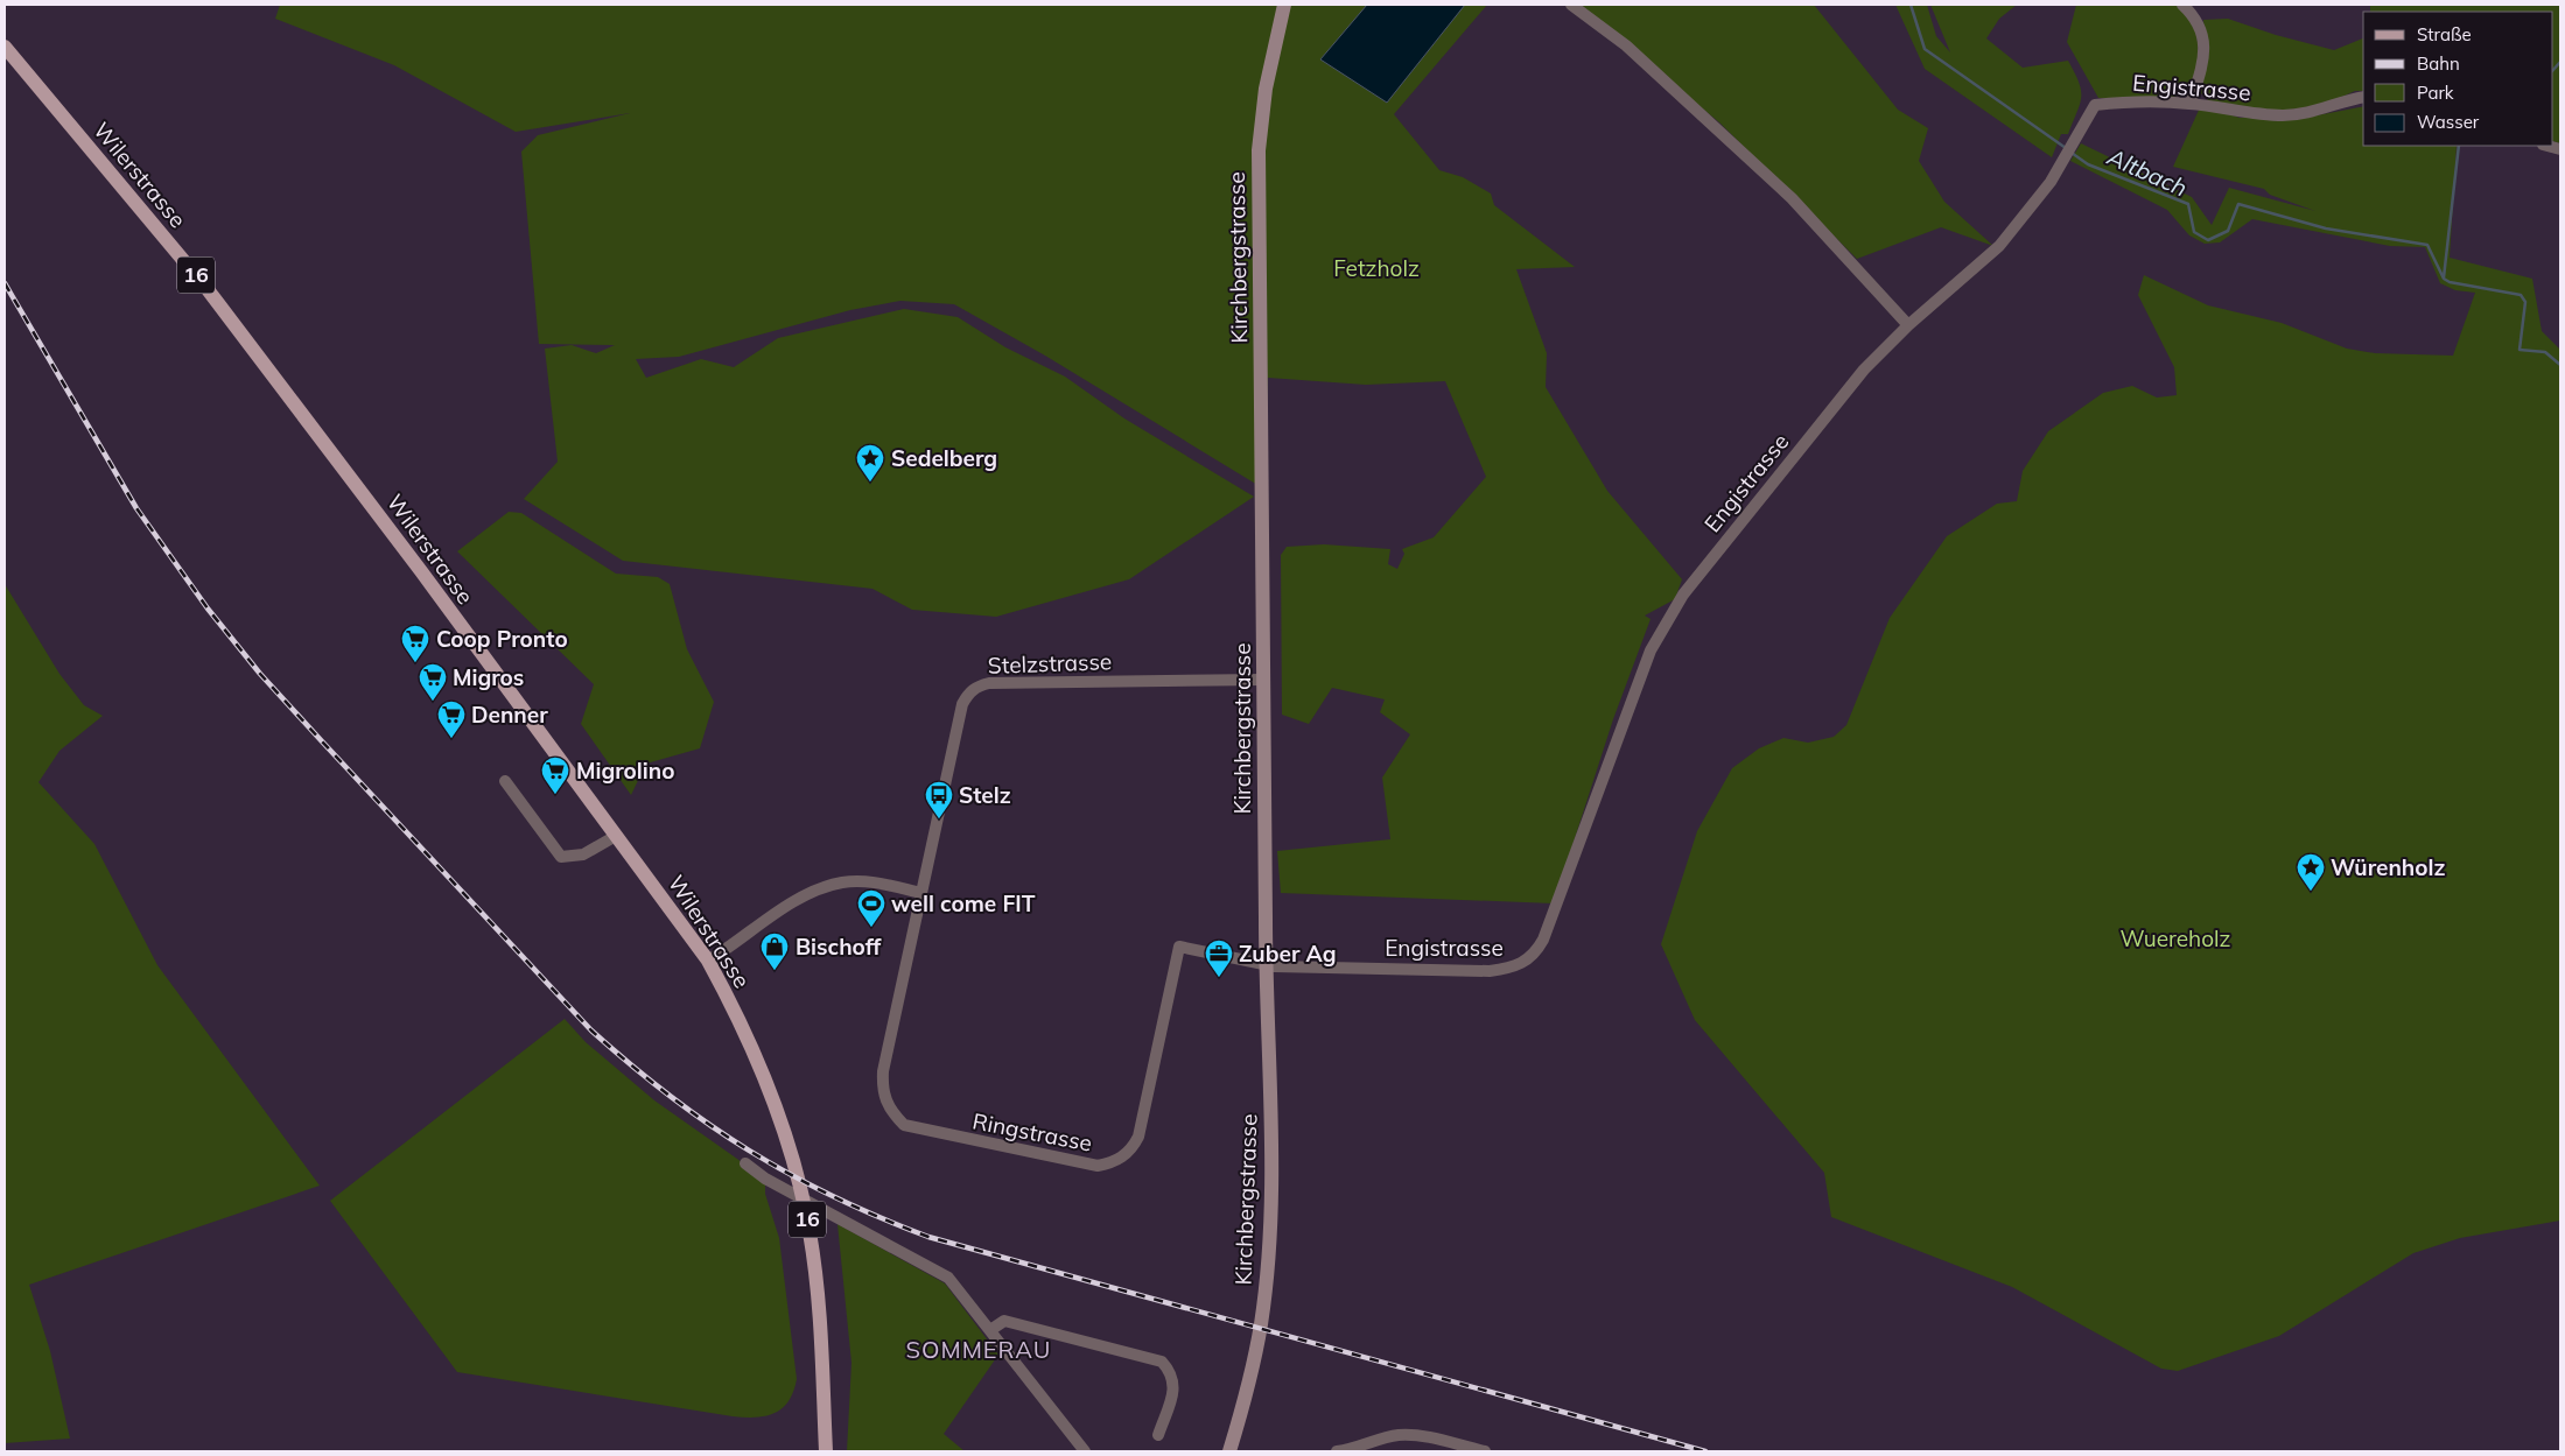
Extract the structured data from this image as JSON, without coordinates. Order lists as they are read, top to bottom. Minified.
{"streets":{"main road":["Wilerstrasse","Kirchbergstrasse","16"],"street":["Engistrasse","Stelzstrasse","Ringstrasse"]},"crossings":[["Engistrasse","Kirchbergstrasse"],["Engistrasse","Ringstrasse"],["Kirchbergstrasse","Stelzstrasse"],["Kirchbergstrasse","Ringstrasse"],["Stelzstrasse","Ringstrasse"]],"districts":["SOMMERAU"],"water":["Altbach"],"parks":["Fetzholz","Wuereholz"],"places":{"place":["Sedelberg","Würenholz"],"supermarket":["Coop Pronto","Migros","Denner","Migrolino"],"bus stop":["Stelz"],"sports":["well come FIT"],"shop":["Bischoff"],"office":["Zuber Ag"]},"legend":["Straße","Bahn","Park","Wasser"]}
